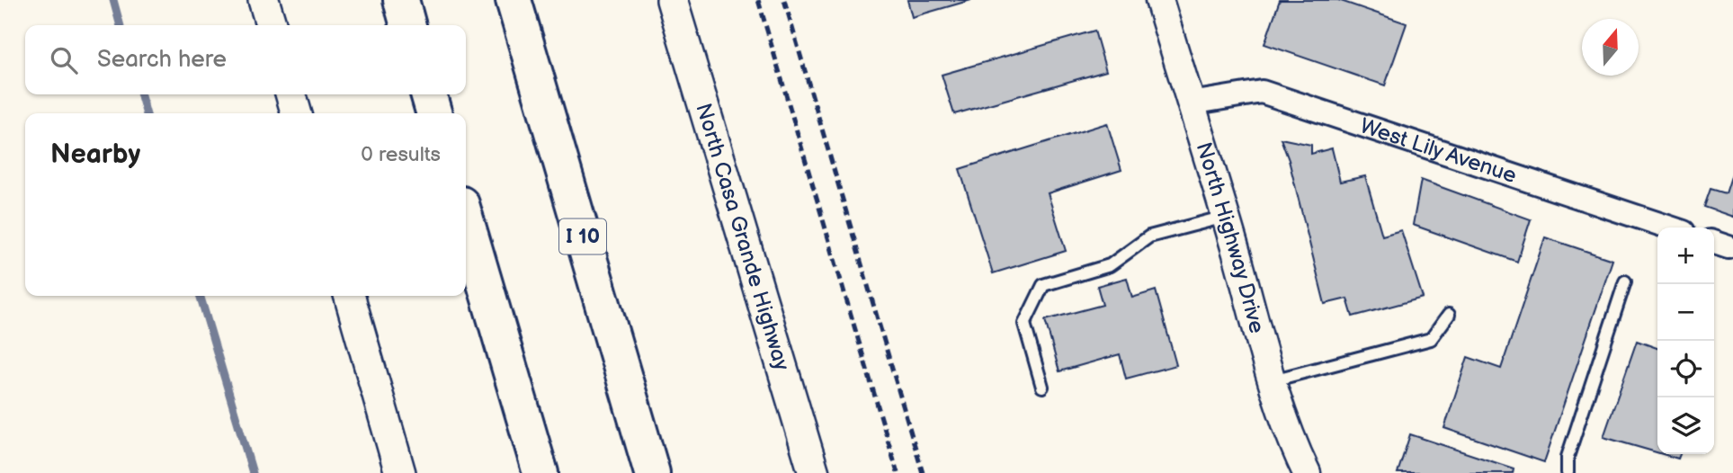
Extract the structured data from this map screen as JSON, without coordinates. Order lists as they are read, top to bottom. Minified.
{"streets":{"highway":["I 10"],"main road":["North Casa Grande Highway"],"street":["West Lily Avenue","North Highway Drive"]},"crossings":[["West Lily Avenue","North Highway Drive"]],"north":"top","page":{"search":"Search here","heading":["Nearby","0 results"],"map_buttons":["+","−"]}}
